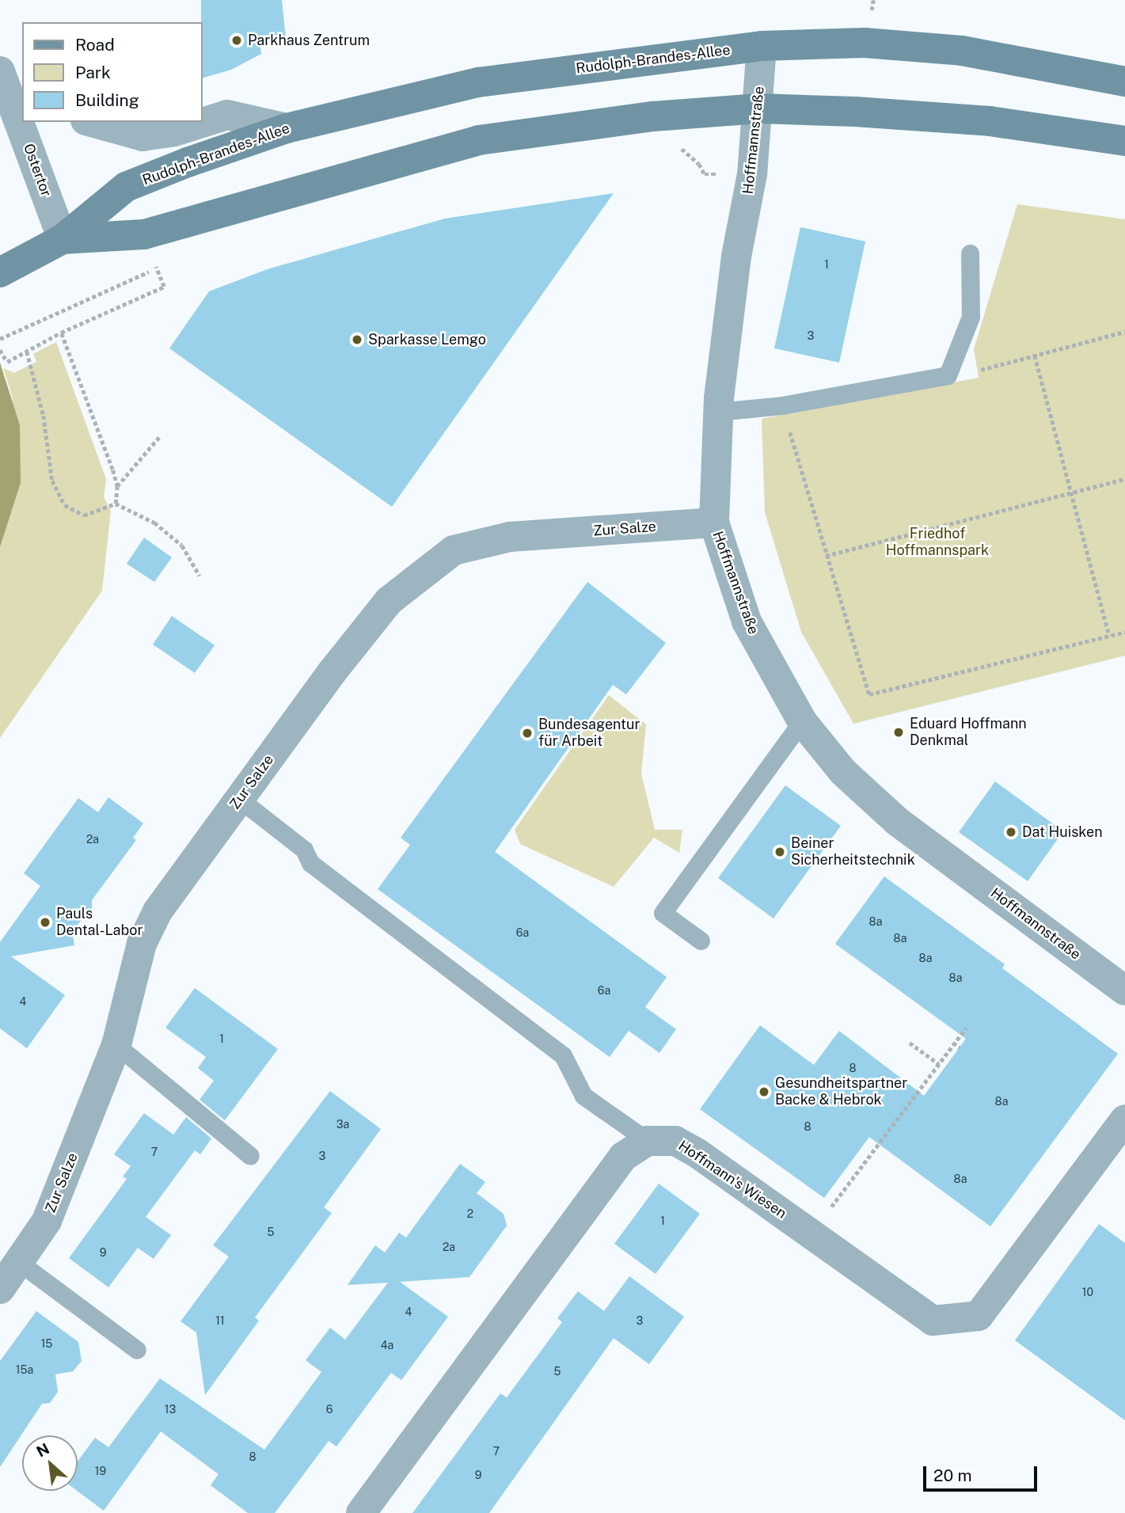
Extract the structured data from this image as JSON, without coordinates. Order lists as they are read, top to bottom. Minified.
{"streets":{"main road":["Rudolph-Brandes-Allee"],"street":["Hoffmannstraße","Ostertor","Zur Salze","Hoffmann's Wiesen"]},"crossings":[["Rudolph-Brandes-Allee","Hoffmannstraße"],["Rudolph-Brandes-Allee","Ostertor"],["Hoffmannstraße","Zur Salze"]],"parks":["Friedhof Hoffmannspark"],"places":["Parkhaus Zentrum","Sparkasse Lemgo","Eduard Hoffmann Denkmal","Bundesagentur für Arbeit","Dat Huisken","Beiner Sicherheitstechnik","Pauls Dental-Labor","Gesundheitspartner Backe & Hebrok"],"house_numbers":["1","3","2a","8a","6a","8a","8a","8a","6a","4","1","8","8a","3a","8","7","3","8a","2","1","5","2a","9","10","4","11","3","15","4a","15a","5","13","6","7","8","19","9"],"legend":["Road","Park","Building"],"scale_bar":"20 m","north":"top left"}
